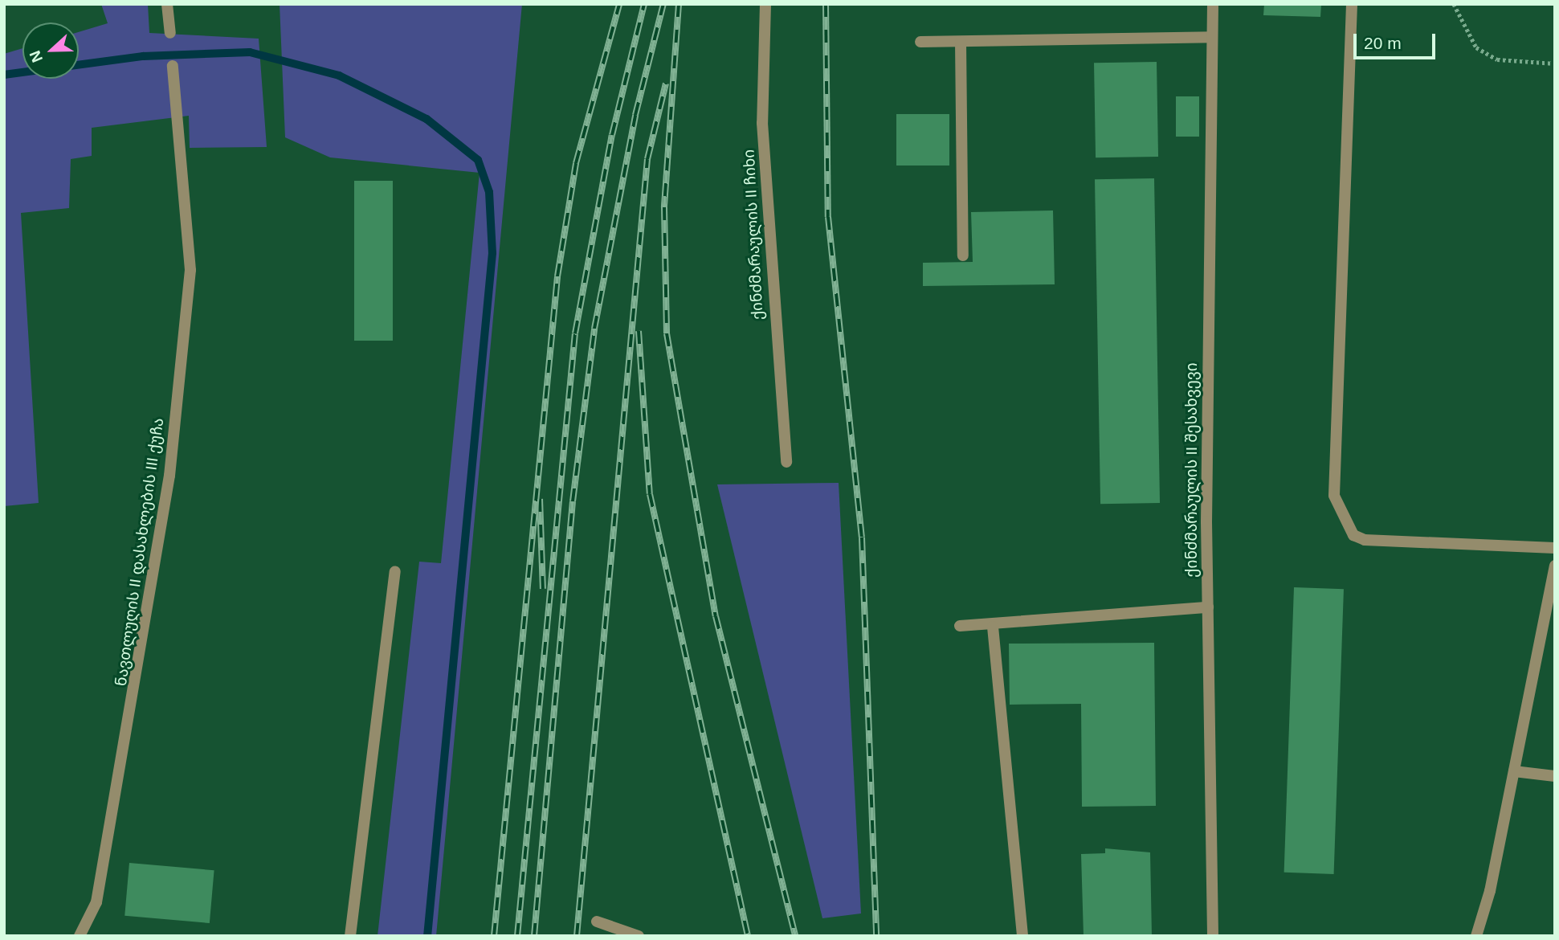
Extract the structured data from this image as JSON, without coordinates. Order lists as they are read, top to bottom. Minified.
{"streets":{"street":["ქინძმარაულის II ჩიხი","ქინძმარაულის II შესახვევი","ნავთლუღის II დასახლების III ქუჩა"]},"scale_bar":"20 m","north":"left"}
